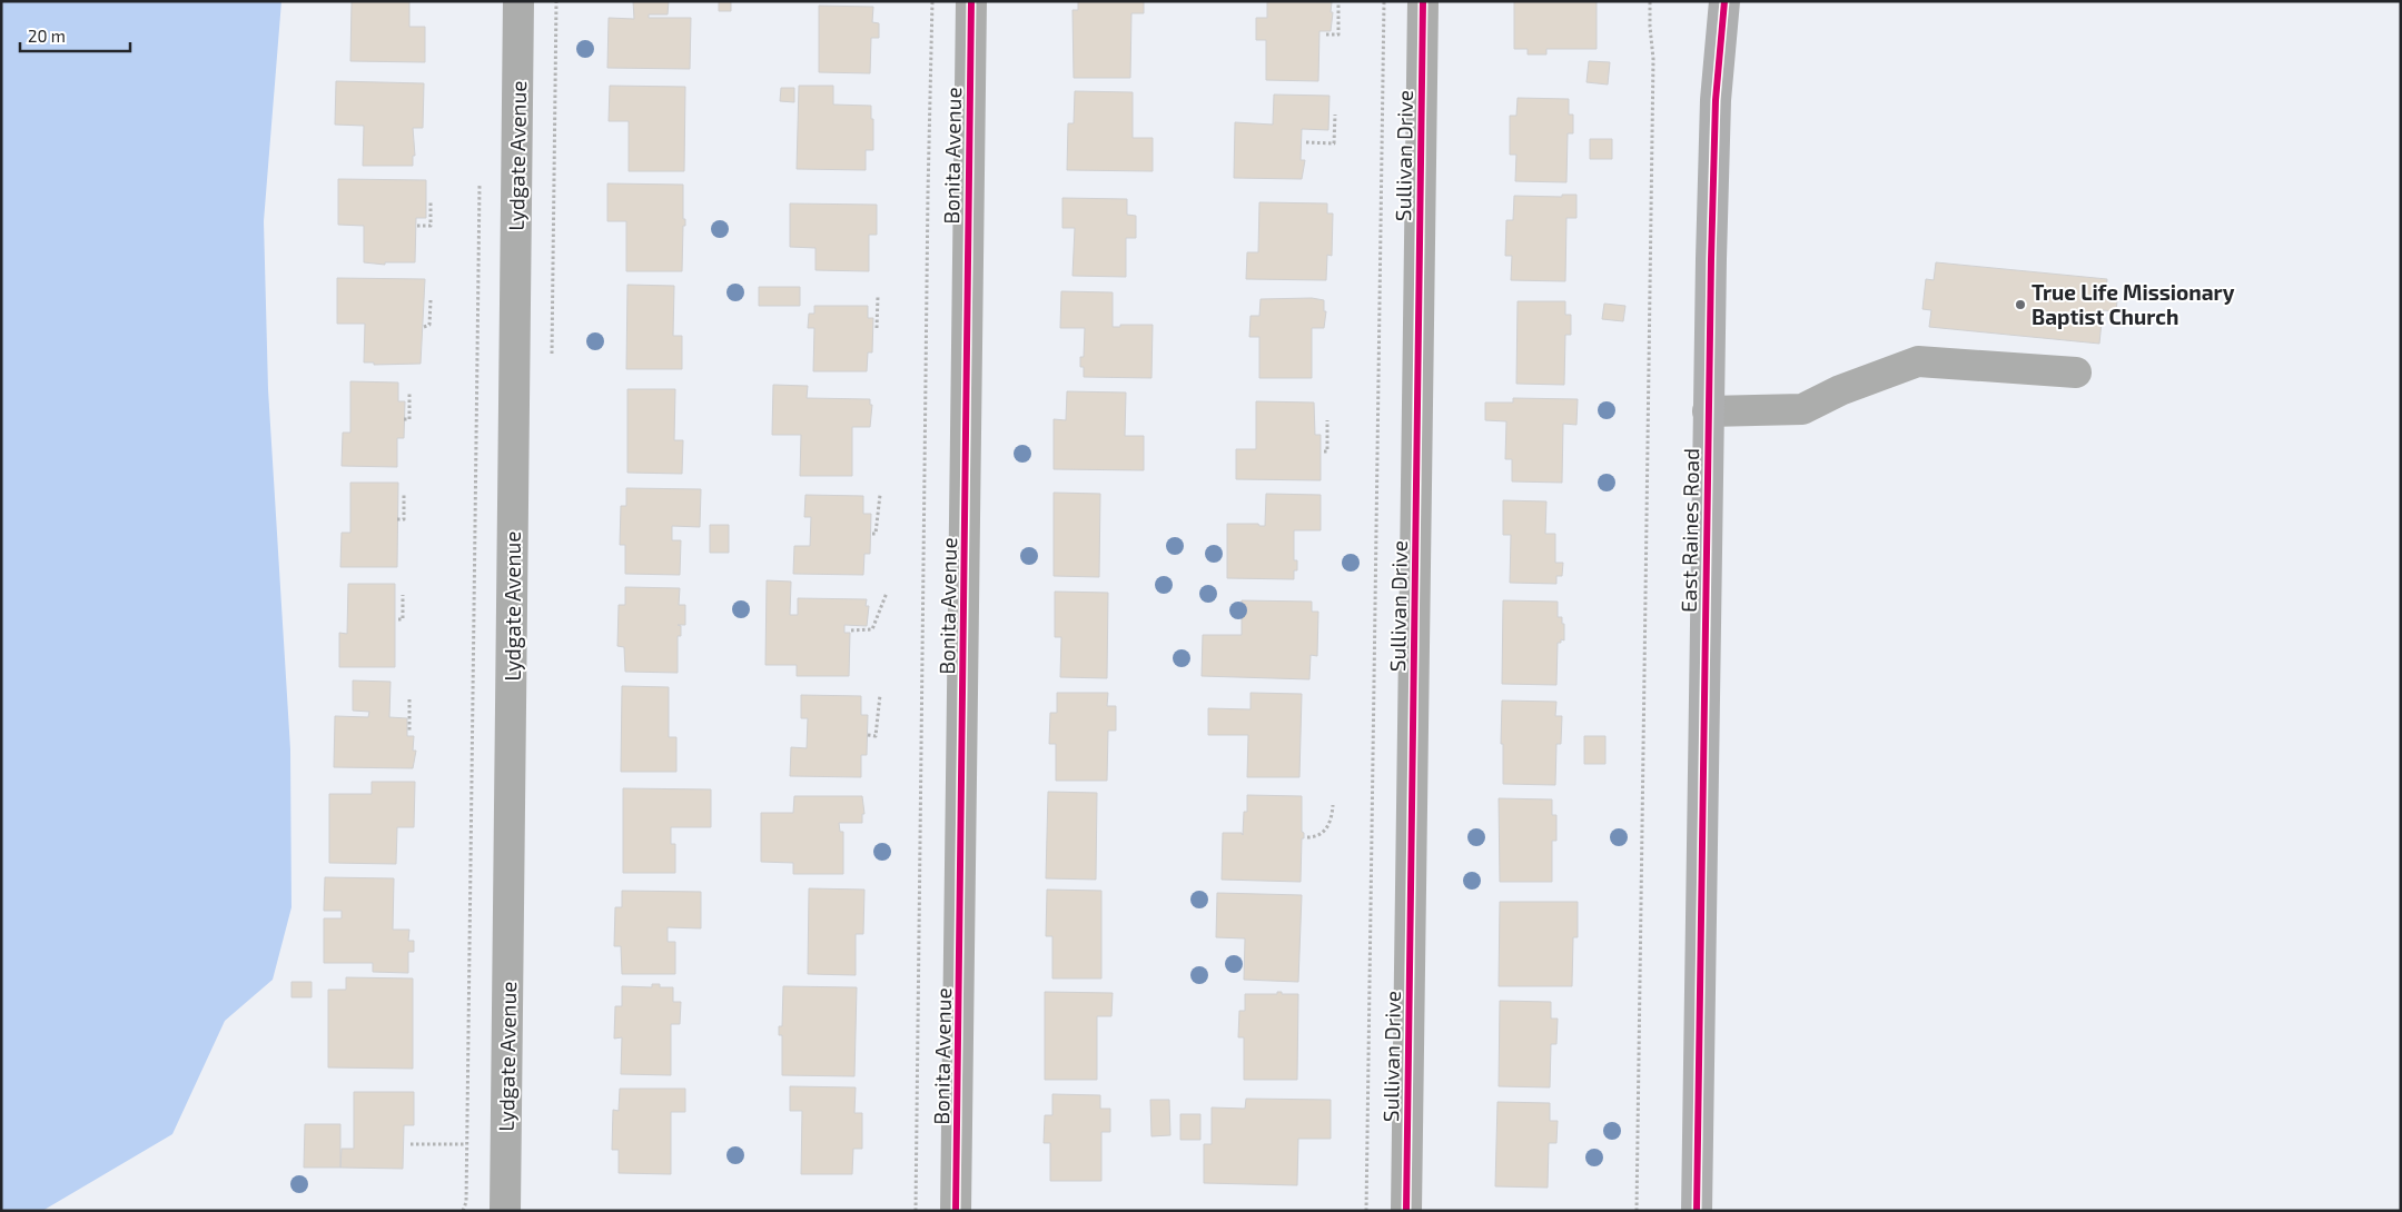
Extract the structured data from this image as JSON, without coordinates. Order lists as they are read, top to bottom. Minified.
{"streets":{"main road":["East Raines Road"],"street":["Lydgate Avenue","Bonita Avenue","Sullivan Drive"]},"places":["True Life Missionary Baptist Church"],"scale_bar":"20 m"}
